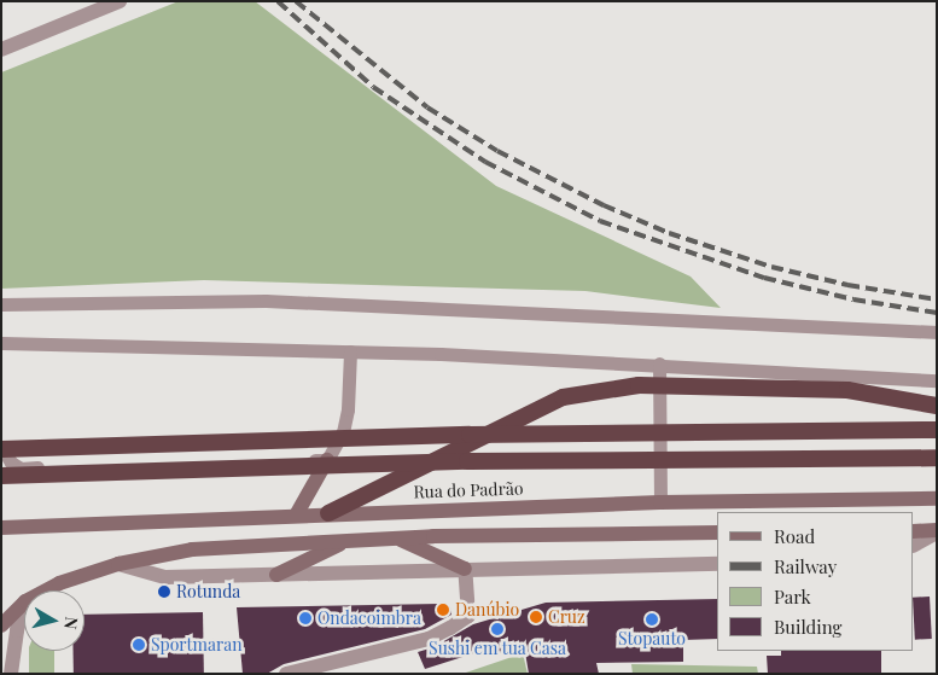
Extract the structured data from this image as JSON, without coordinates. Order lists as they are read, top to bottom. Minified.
{"streets":{"main road":["Rua do Padrão"]},"places":["Rotunda","Danúbio","Cruz","Ondacoimbra","Stopauto","Sushi em tua Casa","Sportmaran"],"legend":["Road","Railway","Park","Building"],"north":"right"}
